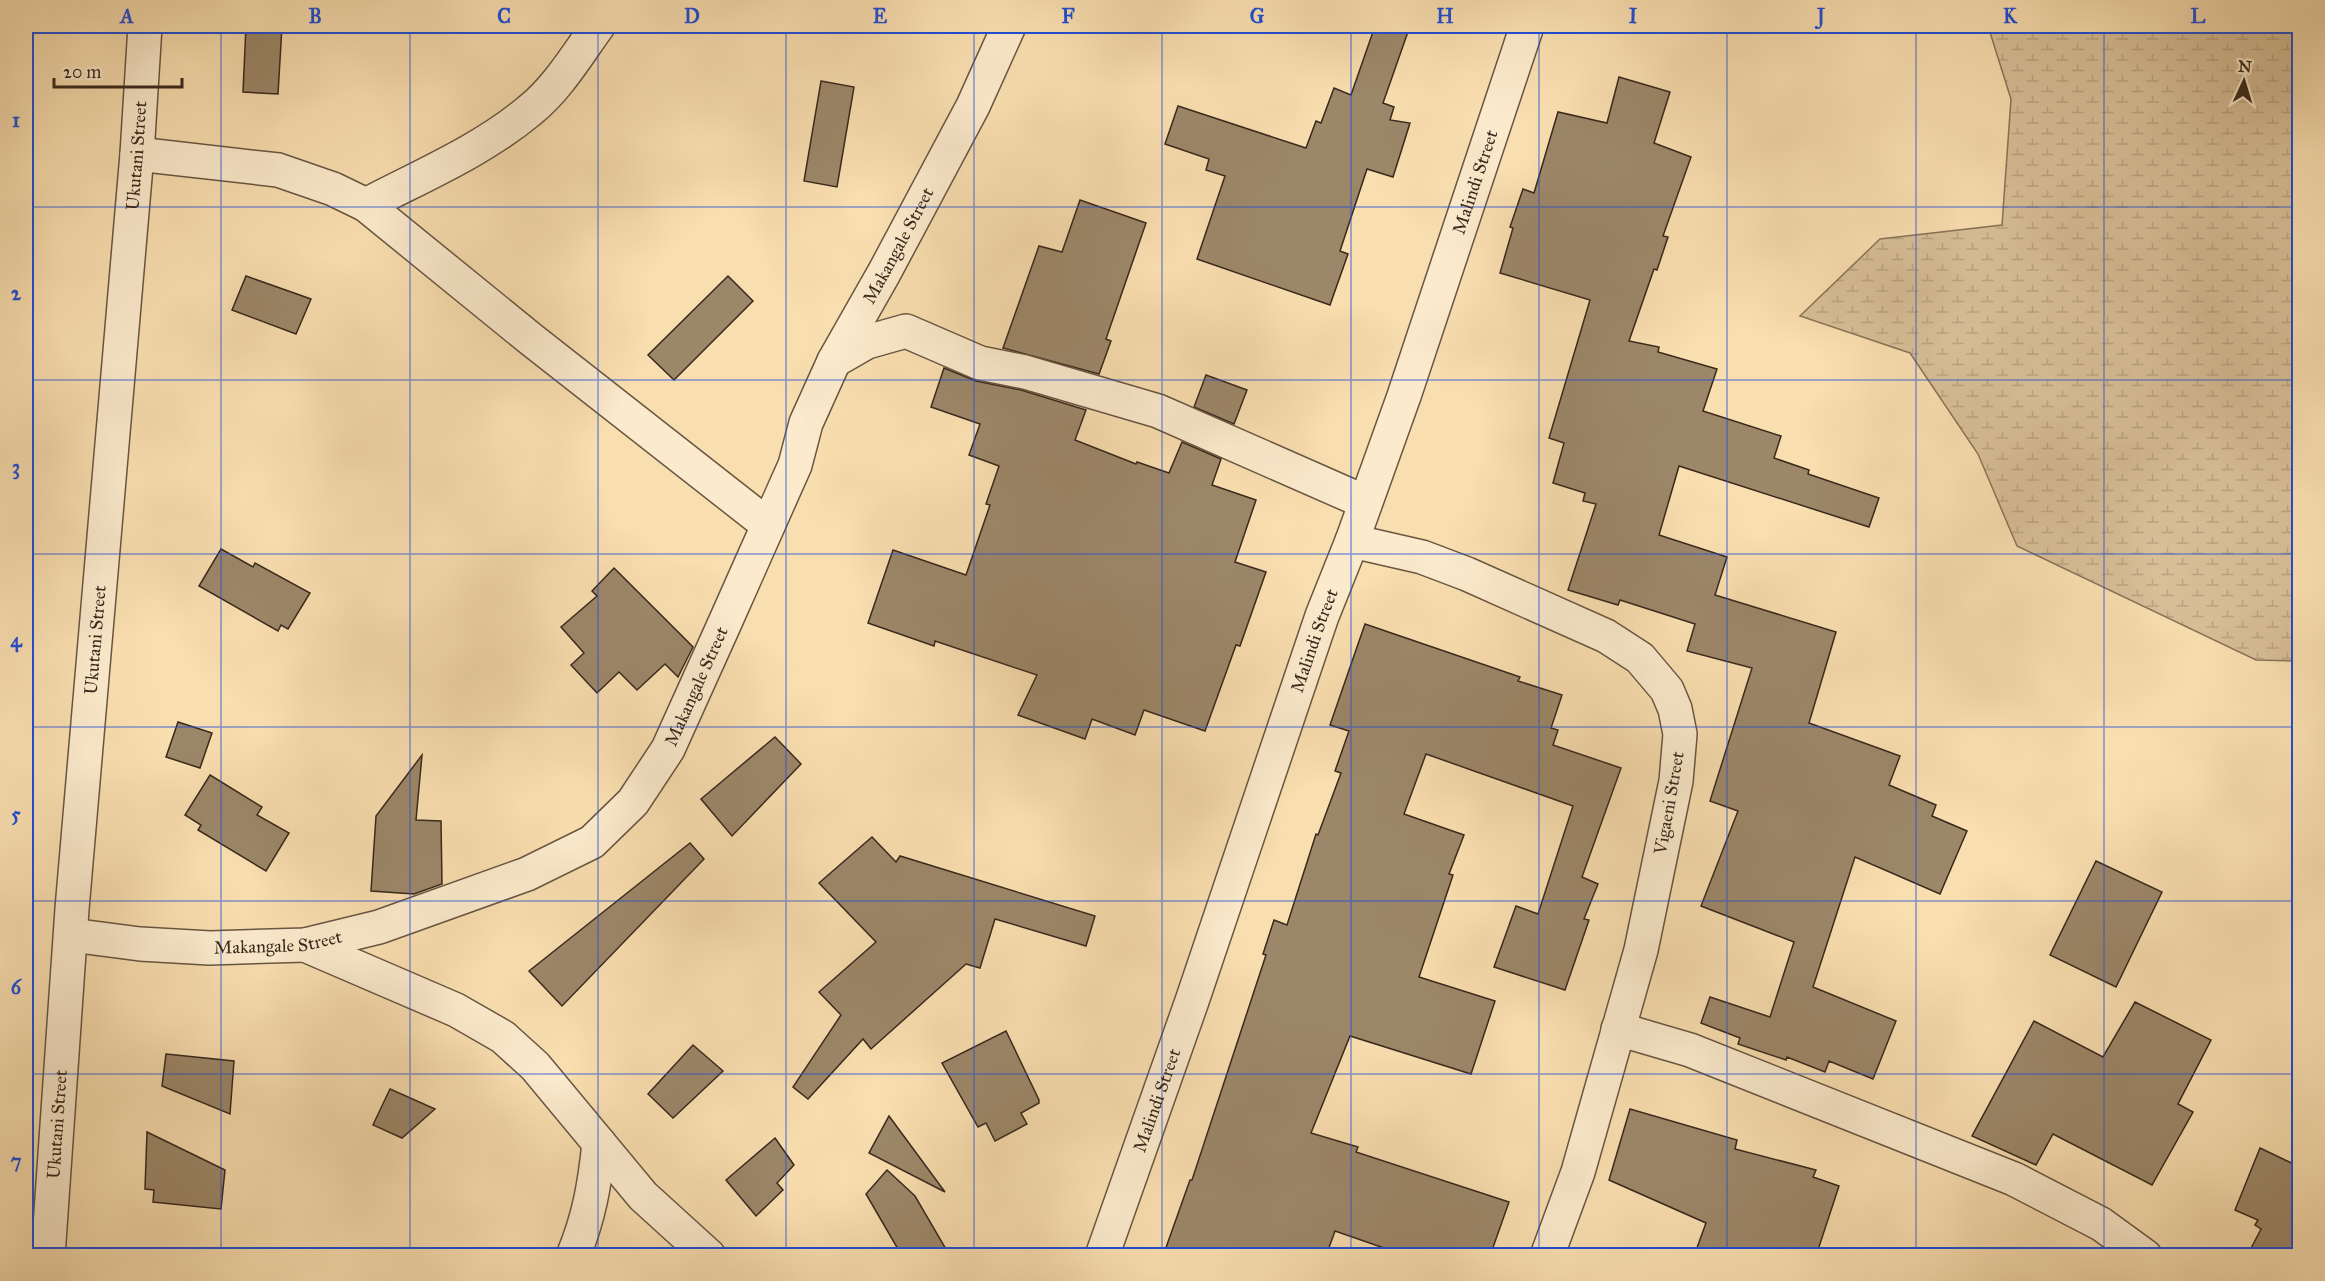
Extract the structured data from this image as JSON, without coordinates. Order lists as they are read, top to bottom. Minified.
{"streets":{"street":["Ukutani Street","Malindi Street","Makangale Street","Vigaeni Street"]},"crossings":[["Ukutani Street","Makangale Street"],["Malindi Street","Vigaeni Street"]],"scale_bar":"20 m","north":"top","grid":{"columns":["A","B","C","D","E","F","G","H","I","J","K","L"],"rows":["1","2","3","4","5","6","7"]}}
